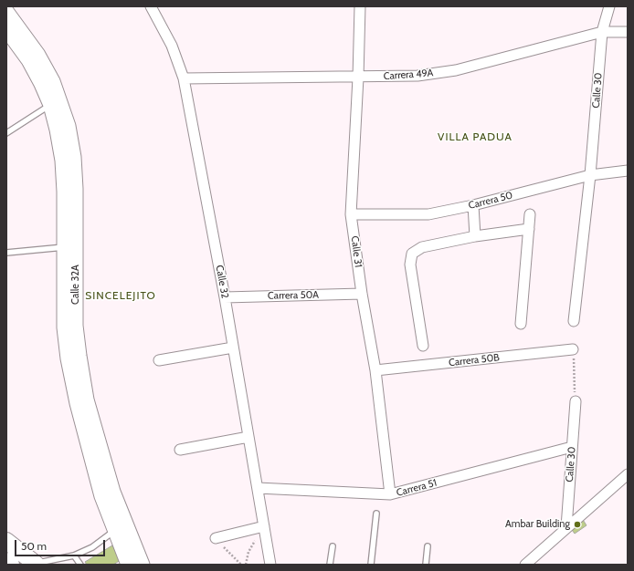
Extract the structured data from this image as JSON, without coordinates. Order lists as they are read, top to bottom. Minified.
{"streets":{"main road":["Calle 32A"],"street":["Carrera 49A","Calle 30","Carrera 50","Calle 31","Calle 32","Carrera 50A","Carrera 50B","Carrera 51"]},"crossings":[["Carrera 49A","Calle 30"],["Carrera 49A","Calle 31"],["Carrera 49A","Calle 32"],["Calle 30","Carrera 50"],["Calle 30","Carrera 51"],["Carrera 50","Calle 31"],["Calle 31","Carrera 50A"],["Calle 31","Carrera 50B"],["Calle 31","Carrera 51"],["Calle 32","Carrera 50A"],["Calle 32","Carrera 51"]],"districts":["VILLA PADUA","SINCELEJITO"],"places":["Ambar Building"],"scale_bar":"50 m"}
